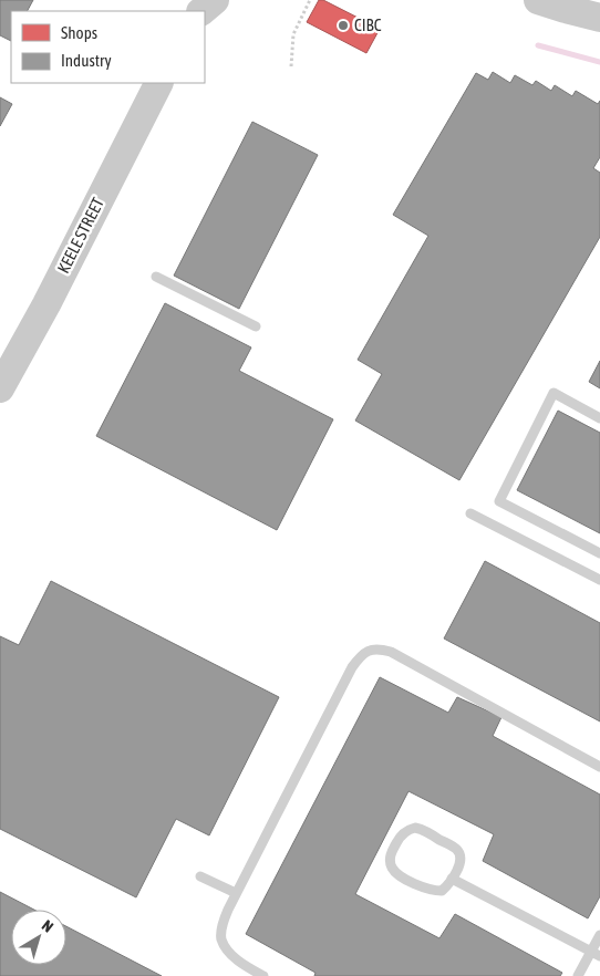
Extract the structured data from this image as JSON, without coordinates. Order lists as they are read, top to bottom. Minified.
{"streets":{"main road":["KEELE STREET"]},"places":["CIBC"],"legend":["Shops","Industry"],"north":"top right"}
